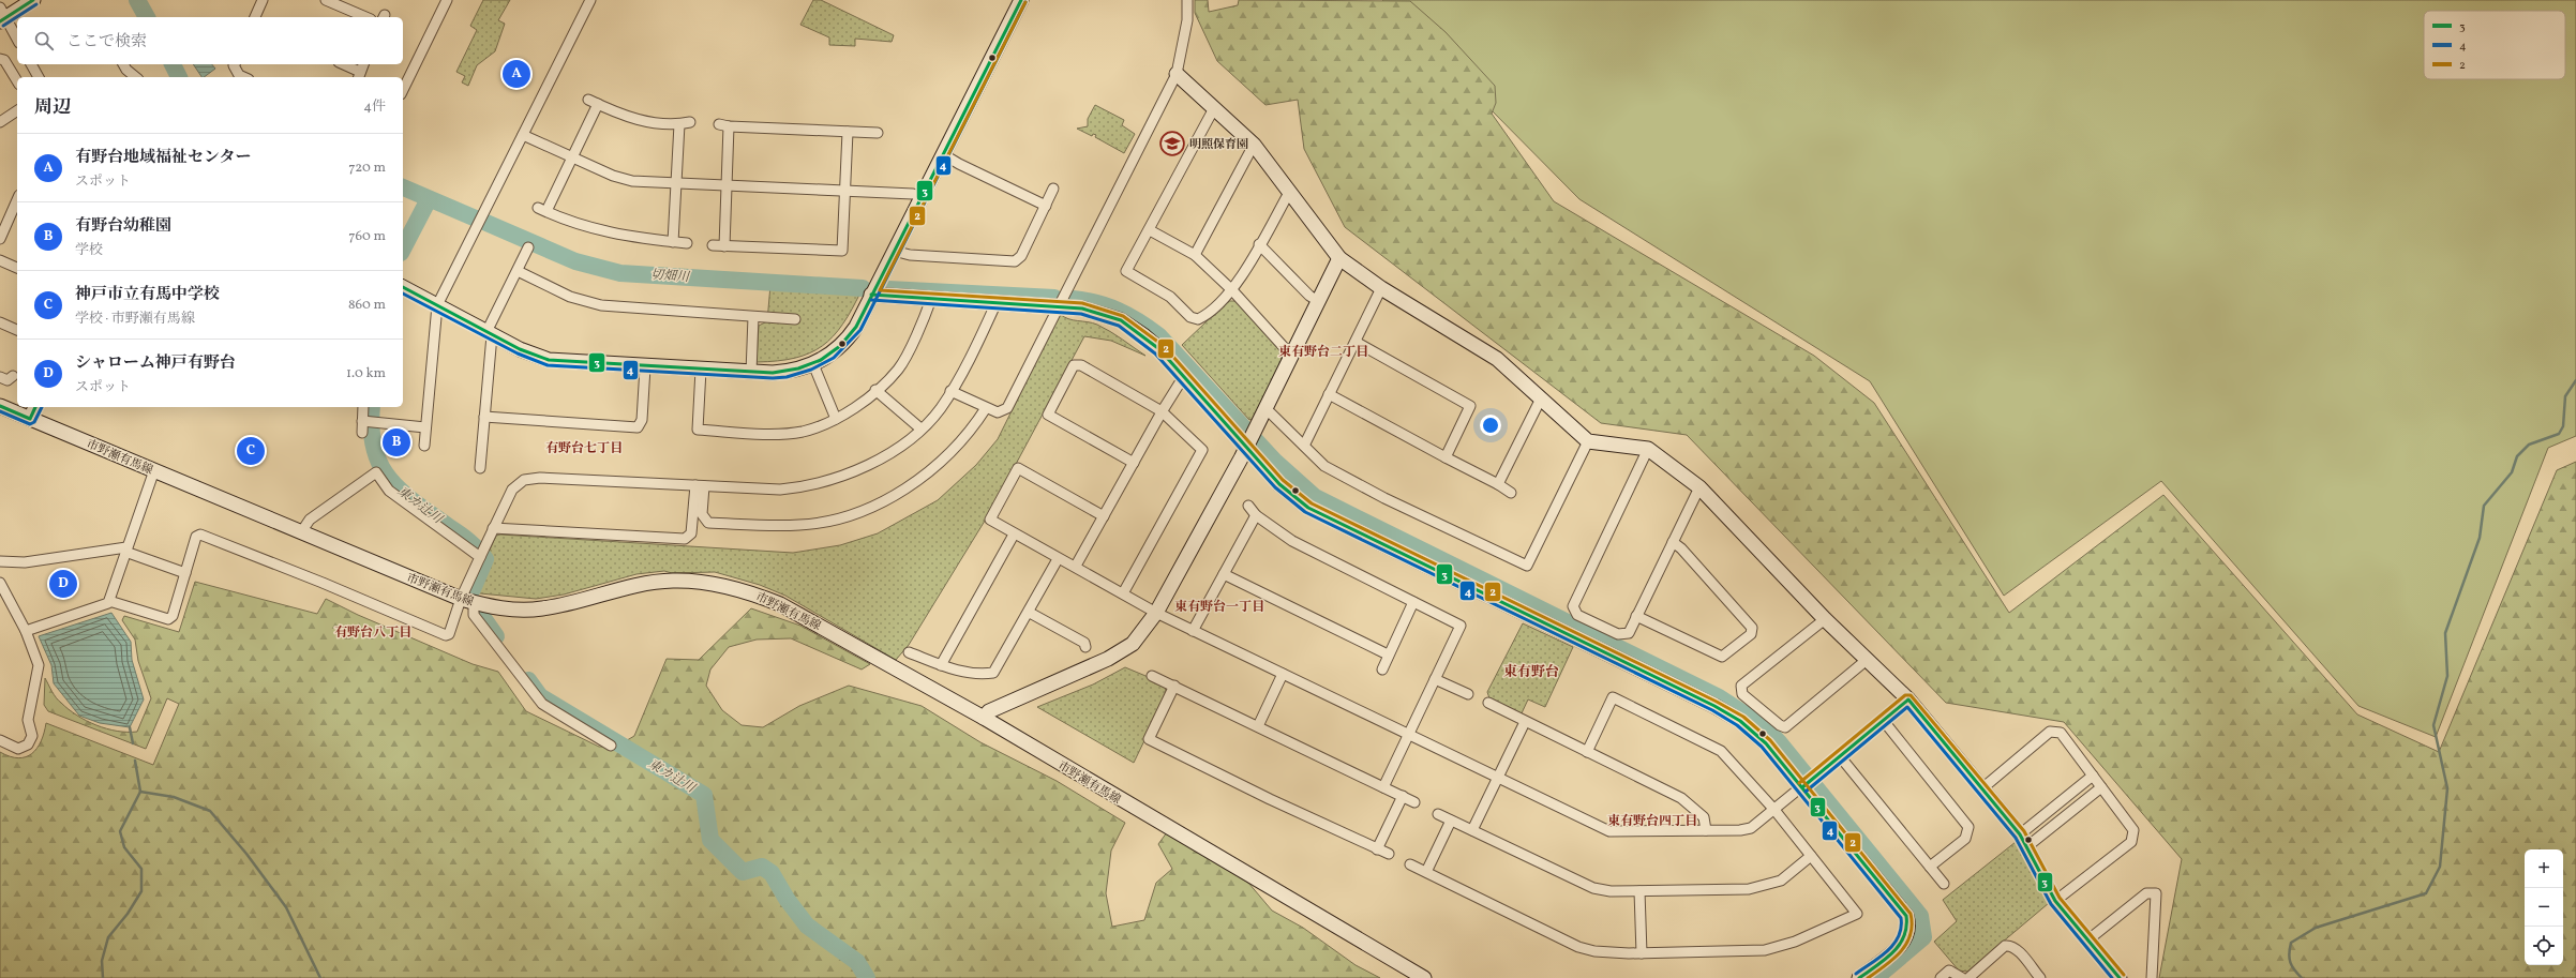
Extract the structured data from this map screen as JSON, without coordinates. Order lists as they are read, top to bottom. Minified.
{"streets":{"street":["市野瀬有馬線"]},"districts":["東有野台二丁目","有野台七丁目","東有野台一丁目","有野台八丁目","東有野台","東有野台四丁目"],"water":["切畑川","東カ辻川"],"places":{"school or university":["明照保育園"]},"lines":["transit line 3","transit line 4","transit line 2"],"legend":["3","4","2"],"page":{"search":"ここで検索","pins":["A","B","C","D"],"heading":["周辺","4件"],"list":[{"mark":"A","name":"有野台地域福祉センター","note":"スポット","value":"720 m"},{"mark":"B","name":"有野台幼稚園","note":"学校","value":"760 m"},{"mark":"C","name":"神戸市立有馬中学校","note":"学校 · 市野瀬有馬線","value":"860 m"},{"mark":"D","name":"シャローム神戸有野台","note":"スポット","value":"1.0 km"}],"map_buttons":["+","−"]}}
